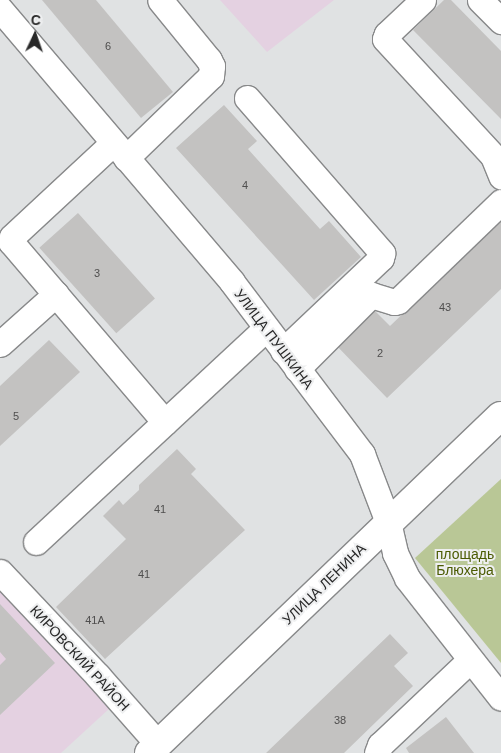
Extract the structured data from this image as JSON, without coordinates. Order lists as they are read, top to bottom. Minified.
{"streets":{"main road":["УЛИЦА ЛЕНИНА"],"street":["УЛИЦА ПУШКИНА","КИРОВСКИЙ РАЙОН"]},"crossings":[["УЛИЦА ПУШКИНА","УЛИЦА ЛЕНИНА"],["УЛИЦА ЛЕНИНА","КИРОВСКИЙ РАЙОН"]],"parks":["площадь Блюхера"],"house_numbers":["6","4","3","43","2","5","41","41","41А","38"],"north":"top"}
